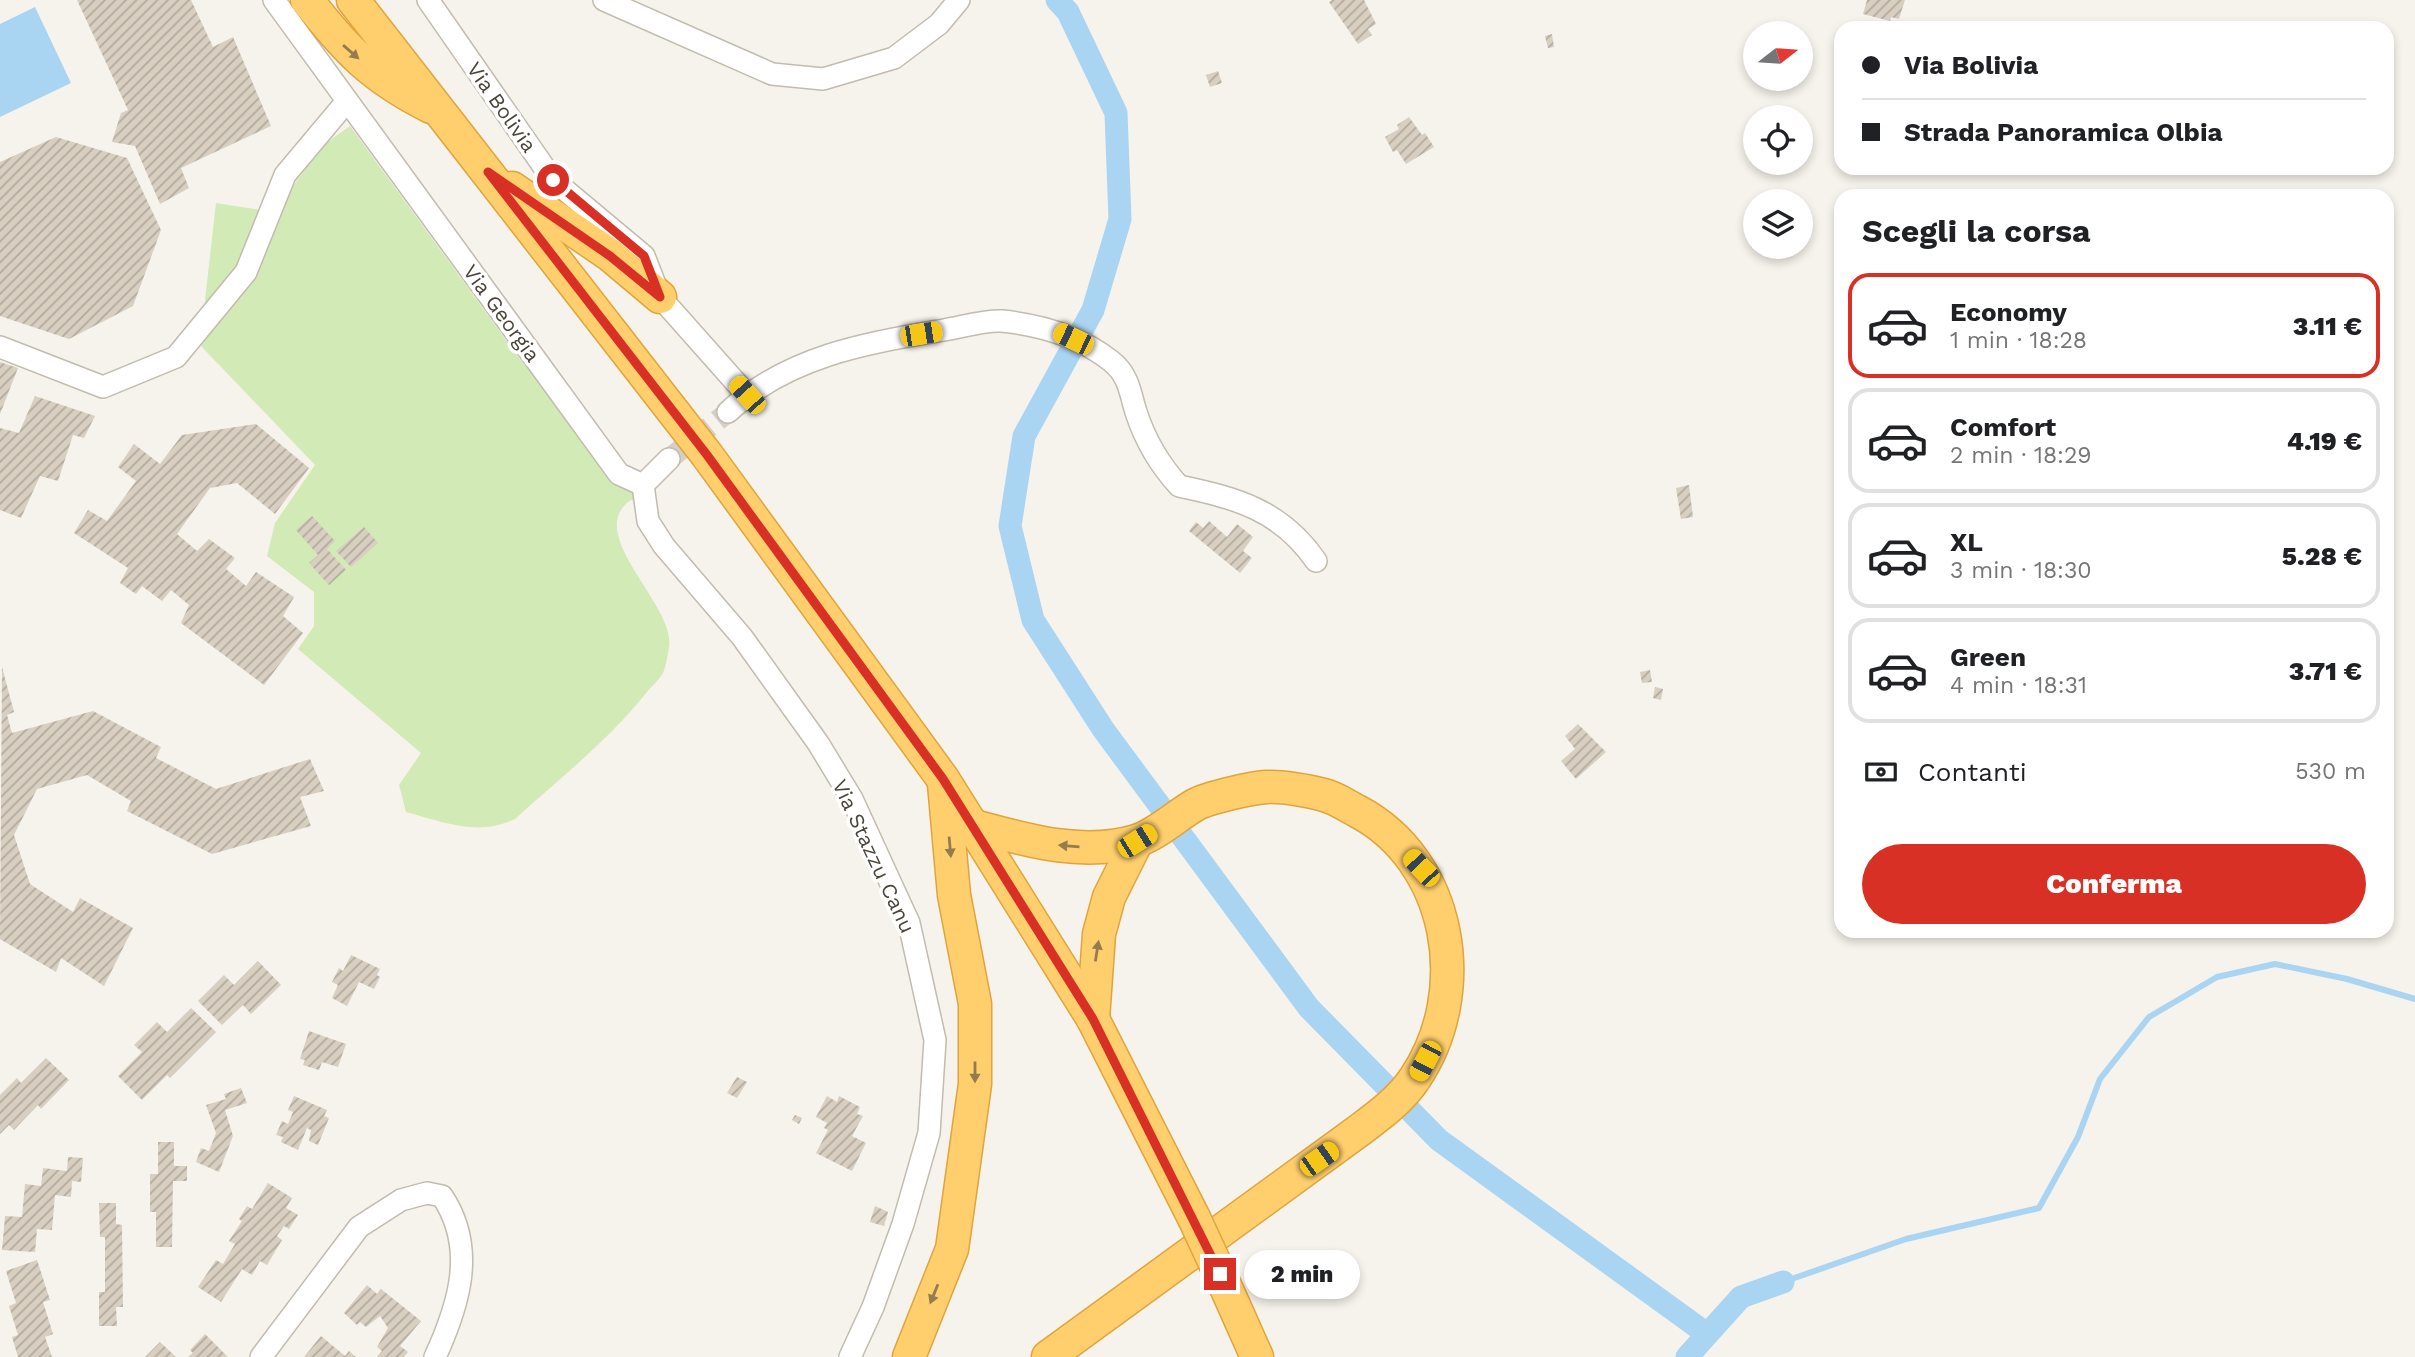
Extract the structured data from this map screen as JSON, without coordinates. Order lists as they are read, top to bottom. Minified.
{"streets":{"street":["Via Bolivia","Via Georgia","Via Stazzu Canu"]},"crossings":[["Via Georgia","Via Stazzu Canu"]],"north":"right","page":{"banner":["Via Bolivia","Strada Panoramica Olbia"],"heading":"Scegli la corsa","list":[{"name":"Economy","note":"1 min · 18:28","value":"3.11 €"},{"name":"Comfort","note":"2 min · 18:29","value":"4.19 €"},{"name":"XL","note":"3 min · 18:30","value":"5.28 €"},{"name":"Green","note":"4 min · 18:31","value":"3.71 €"}],"pay":["Contanti","530 m"],"buttons":"Conferma","bubble":"2 min"}}
